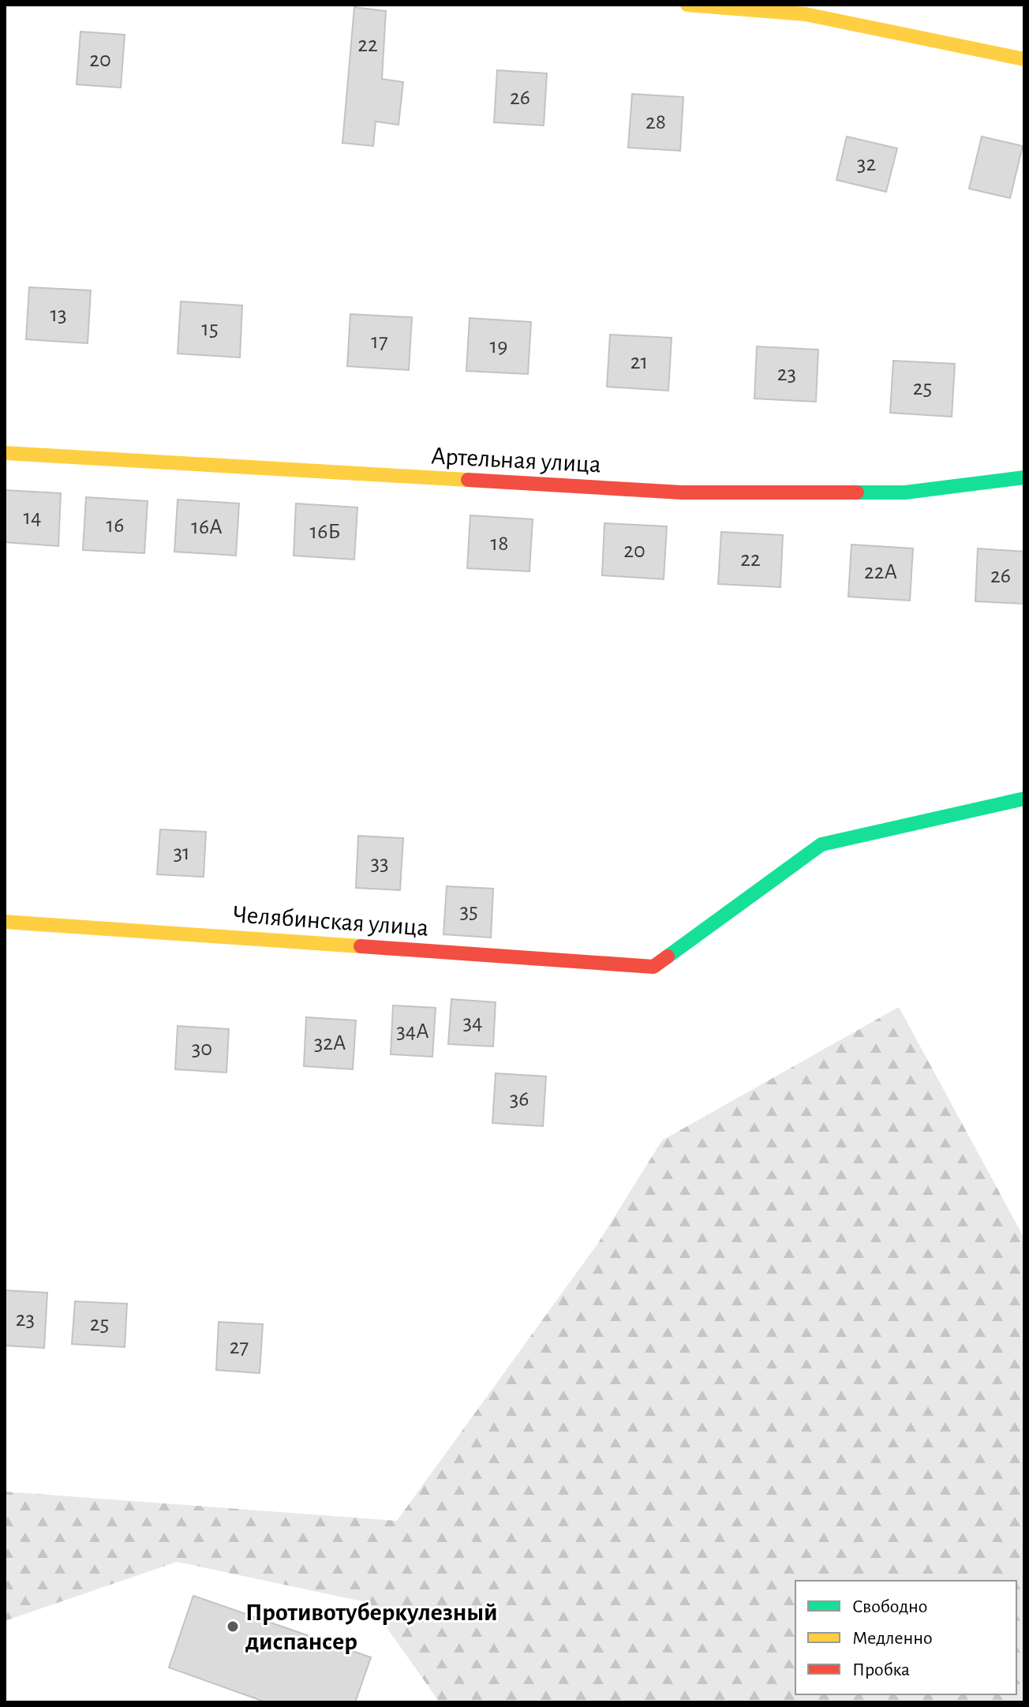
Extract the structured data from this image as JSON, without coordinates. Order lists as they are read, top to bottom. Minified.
{"streets":{"street":["Артельная улица","Челябинская улица"]},"places":["Противотуберкулезный диспансер"],"house_numbers":["22","20","26","28","32","13","15","17","19","21","23","25","14","16","16А","16Б","18","20","22","22А","26","31","33","35","34","34А","32А","30","36","23","25","27"],"legend":["Свободно","Медленно","Пробка"]}
